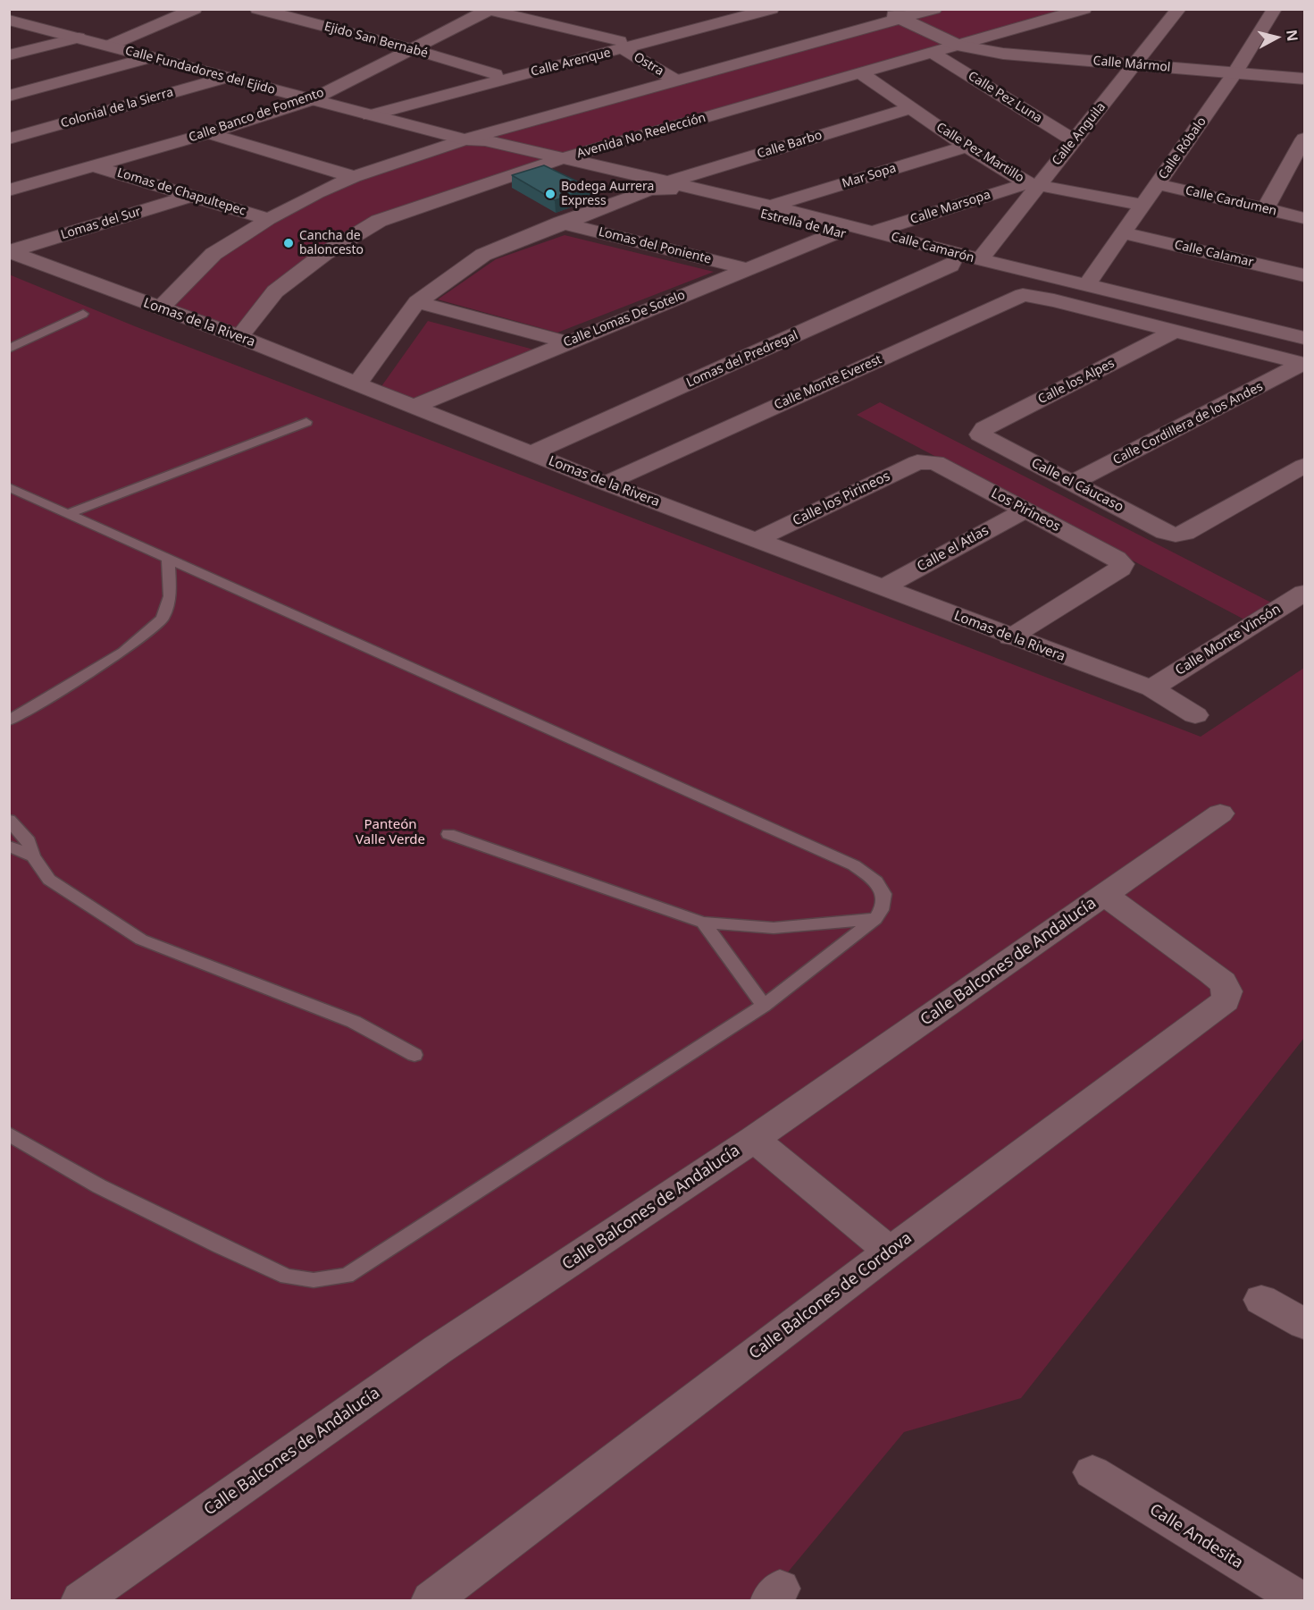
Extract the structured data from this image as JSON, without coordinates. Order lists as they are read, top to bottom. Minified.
{"streets":{"street":["Ejido San Bernabé","Calle Arenque","Ostra","Calle Mármol","Calle Fundadores del Ejido","Calle Pez Luna","Colonial de la Sierra","Calle Banco de Fomento","Calle Anguila","Avenida No Reelección","Calle Barbo","Calle Róbalo","Calle Pez Martillo","Mar Sopa","Lomas de Chapultepec","Calle Cardumen","Calle Marsopa","Lomas del Sur","Estrella de Mar","Lomas del Poniente","Calle Camarón","Calle Calamar","Calle Lomas De Sotelo","Lomas de la Rivera","Lomas del Predregal","Calle los Alpes","Calle Monte Everest","Calle Cordillera de los Andes","Calle el Cáucaso","Calle los Pirineos","Los Pirineos","Calle el Atlas","Calle Monte Vinsón","Calle Balcones de Andalucía","Calle Balcones de Cordova","Calle Andesita"]},"crossings":[["Ejido San Bernabé","Calle Arenque"],["Ejido San Bernabé","Calle Banco de Fomento"],["Calle Arenque","Ostra"],["Calle Arenque","Calle Fundadores del Ejido"],["Calle Mármol","Calle Anguila"],["Calle Mármol","Avenida No Reelección"],["Calle Mármol","Calle Róbalo"],["Calle Fundadores del Ejido","Colonial de la Sierra"],["Calle Fundadores del Ejido","Calle Banco de Fomento"],["Calle Fundadores del Ejido","Avenida No Reelección"],["Calle Fundadores del Ejido","Calle Camarón"],["Calle Pez Luna","Calle Anguila"],["Calle Pez Luna","Avenida No Reelección"],["Calle Banco de Fomento","Lomas de Chapultepec"],["Calle Anguila","Calle Pez Martillo"],["Calle Anguila","Calle Marsopa"],["Calle Anguila","Calle Camarón"],["Avenida No Reelección","Calle Pez Martillo"],["Avenida No Reelección","Calle Camarón"],["Avenida No Reelección","Lomas de la Rivera"],["Calle Barbo","Calle Pez Martillo"],["Calle Barbo","Estrella de Mar"],["Calle Barbo","Lomas del Poniente"],["Calle Barbo","Calle Camarón"],["Calle Barbo","Lomas de la Rivera"],["Calle Róbalo","Calle Pez Martillo"],["Calle Róbalo","Calle Cardumen"],["Calle Róbalo","Calle Camarón"],["Calle Róbalo","Calle Calamar"],["Calle Pez Martillo","Mar Sopa"],["Calle Pez Martillo","Calle Marsopa"],["Mar Sopa","Calle Camarón"],["Lomas de Chapultepec","Lomas del Sur"],["Calle Marsopa","Calle Camarón"],["Lomas del Sur","Lomas de la Rivera"],["Estrella de Mar","Calle Camarón"],["Estrella de Mar","Calle Lomas De Sotelo"],["Estrella de Mar","Lomas del Predregal"],["Lomas del Poniente","Calle Lomas De Sotelo"],["Calle Lomas De Sotelo","Lomas de la Rivera"],["Lomas de la Rivera","Lomas del Predregal"],["Lomas de la Rivera","Calle Monte Everest"],["Lomas de la Rivera","Calle los Pirineos"],["Lomas de la Rivera","Los Pirineos"],["Lomas de la Rivera","Calle el Atlas"],["Lomas de la Rivera","Calle Monte Vinsón"],["Calle los Alpes","Calle Monte Everest"],["Calle los Alpes","Calle el Cáucaso"],["Calle Monte Everest","Calle Cordillera de los Andes"],["Calle Cordillera de los Andes","Calle el Cáucaso"],["Calle los Pirineos","Los Pirineos"],["Los Pirineos","Calle el Atlas"],["Calle Balcones de Andalucía","Calle Balcones de Cordova"]],"parks":["Panteón Valle Verde"],"places":["Bodega Aurrera Express","Cancha de baloncesto"],"north":"right"}
